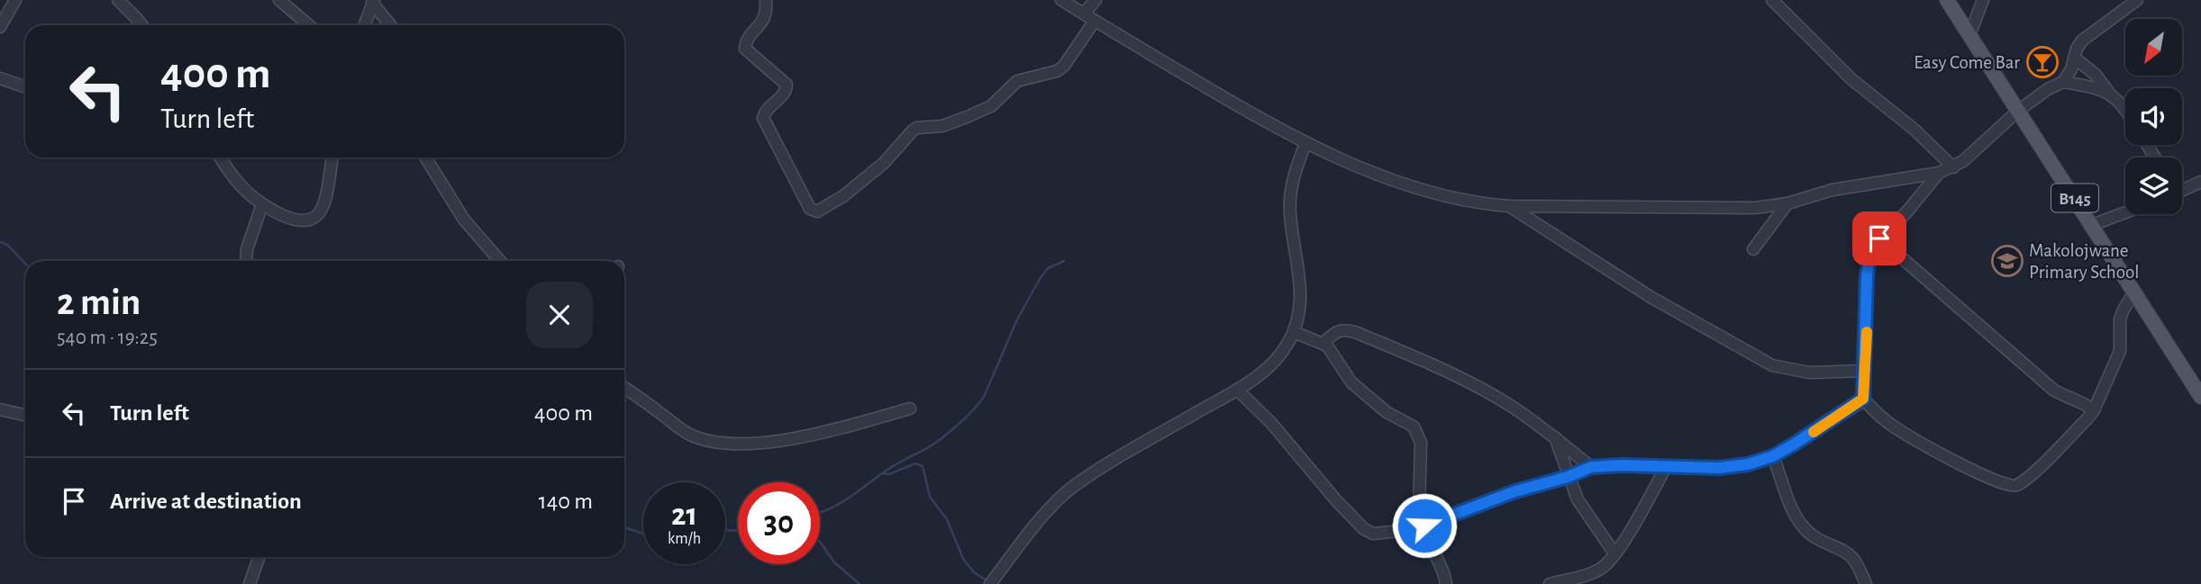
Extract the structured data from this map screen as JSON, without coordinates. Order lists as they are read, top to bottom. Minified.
{"streets":{"main road":["B145"]},"places":{"bar":["Easy Come Bar"],"school or university":["Makolojwane Primary School"]},"north":"bottom left","page":{"turn":["400 m","Turn left"],"heading":["2 min","540 m · 19:25"],"list":[{"name":"Turn left","value":"400 m"},{"name":"Arrive at destination","value":"140 m"}],"speed":"21 km/h","limit":"30"}}
